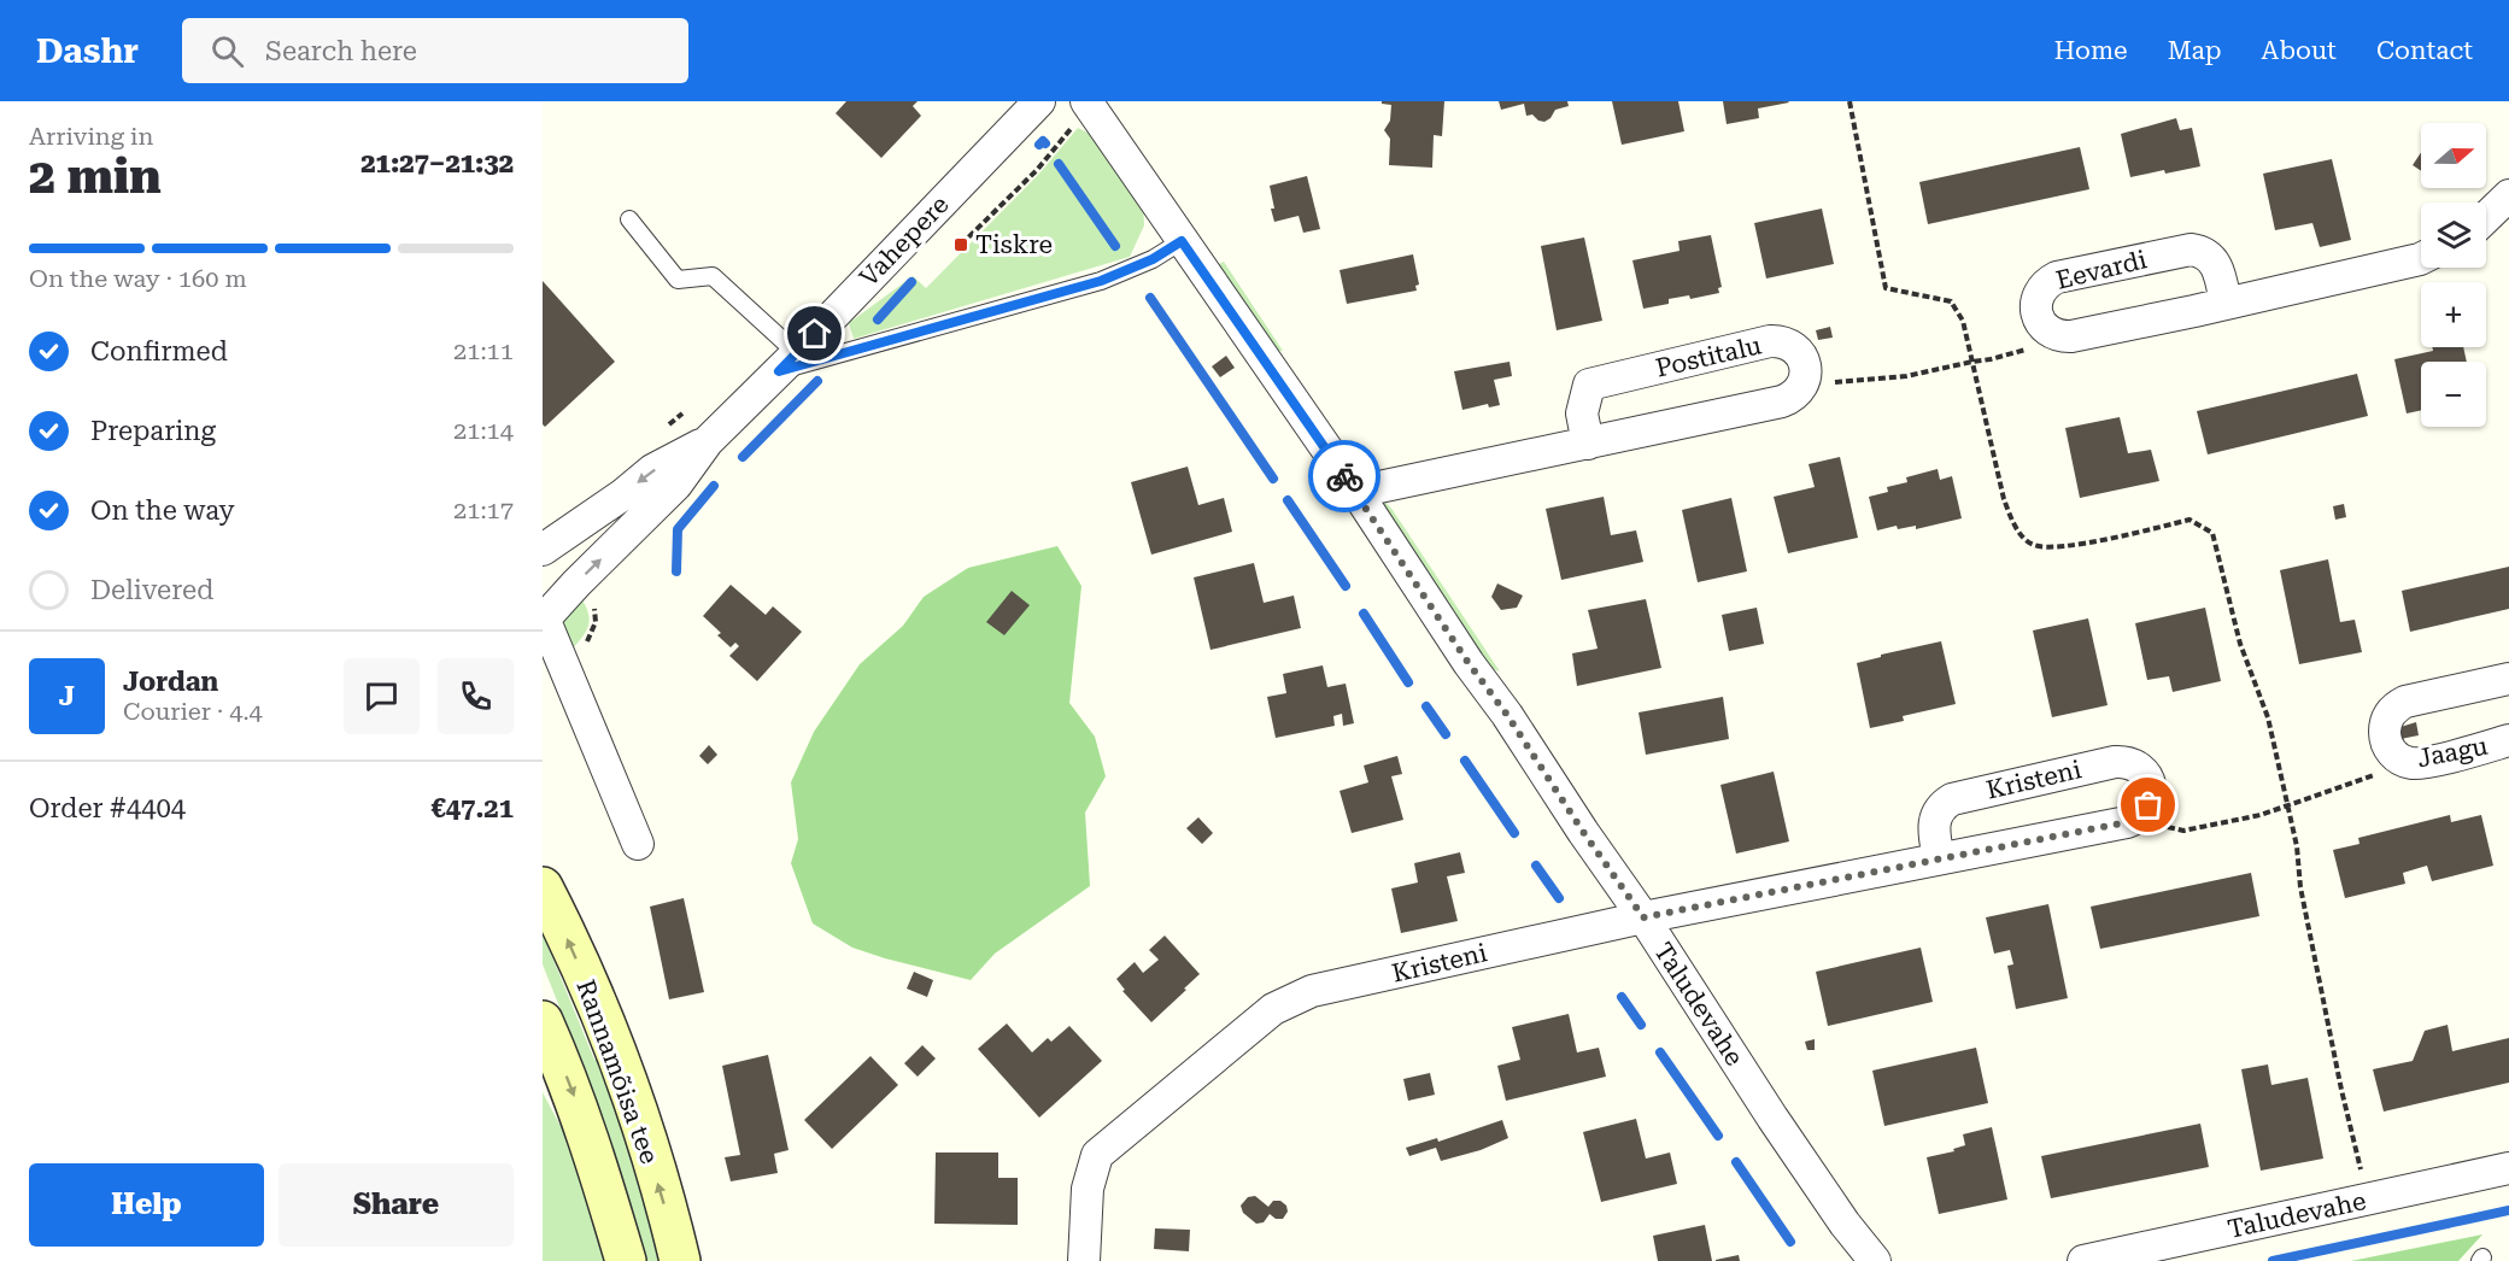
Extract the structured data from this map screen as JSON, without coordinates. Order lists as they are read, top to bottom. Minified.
{"streets":{"street":["Vahepere","Eevardi","Postitalu","Jaagu","Kristeni","Taludevahe","Rannamõisa tee"]},"crossings":[["Kristeni","Taludevahe"]],"places":{"transit":["Tiskre"]},"north":"right","page":{"header":"Dashr","search":"Search here","nav":["Home","Map","About","Contact"],"heading":["2 min","Arriving in","21:27–21:32"],"panel":["Jordan","Courier · 4.4","Order #4404","€47.21"],"map_buttons":["+","−"],"bar":"On the way · 160 m","list":[["Confirmed","21:11"],["Preparing","21:14"],["On the way","21:17"],"Delivered"],"round":"J","buttons":["Help","Share"]}}
